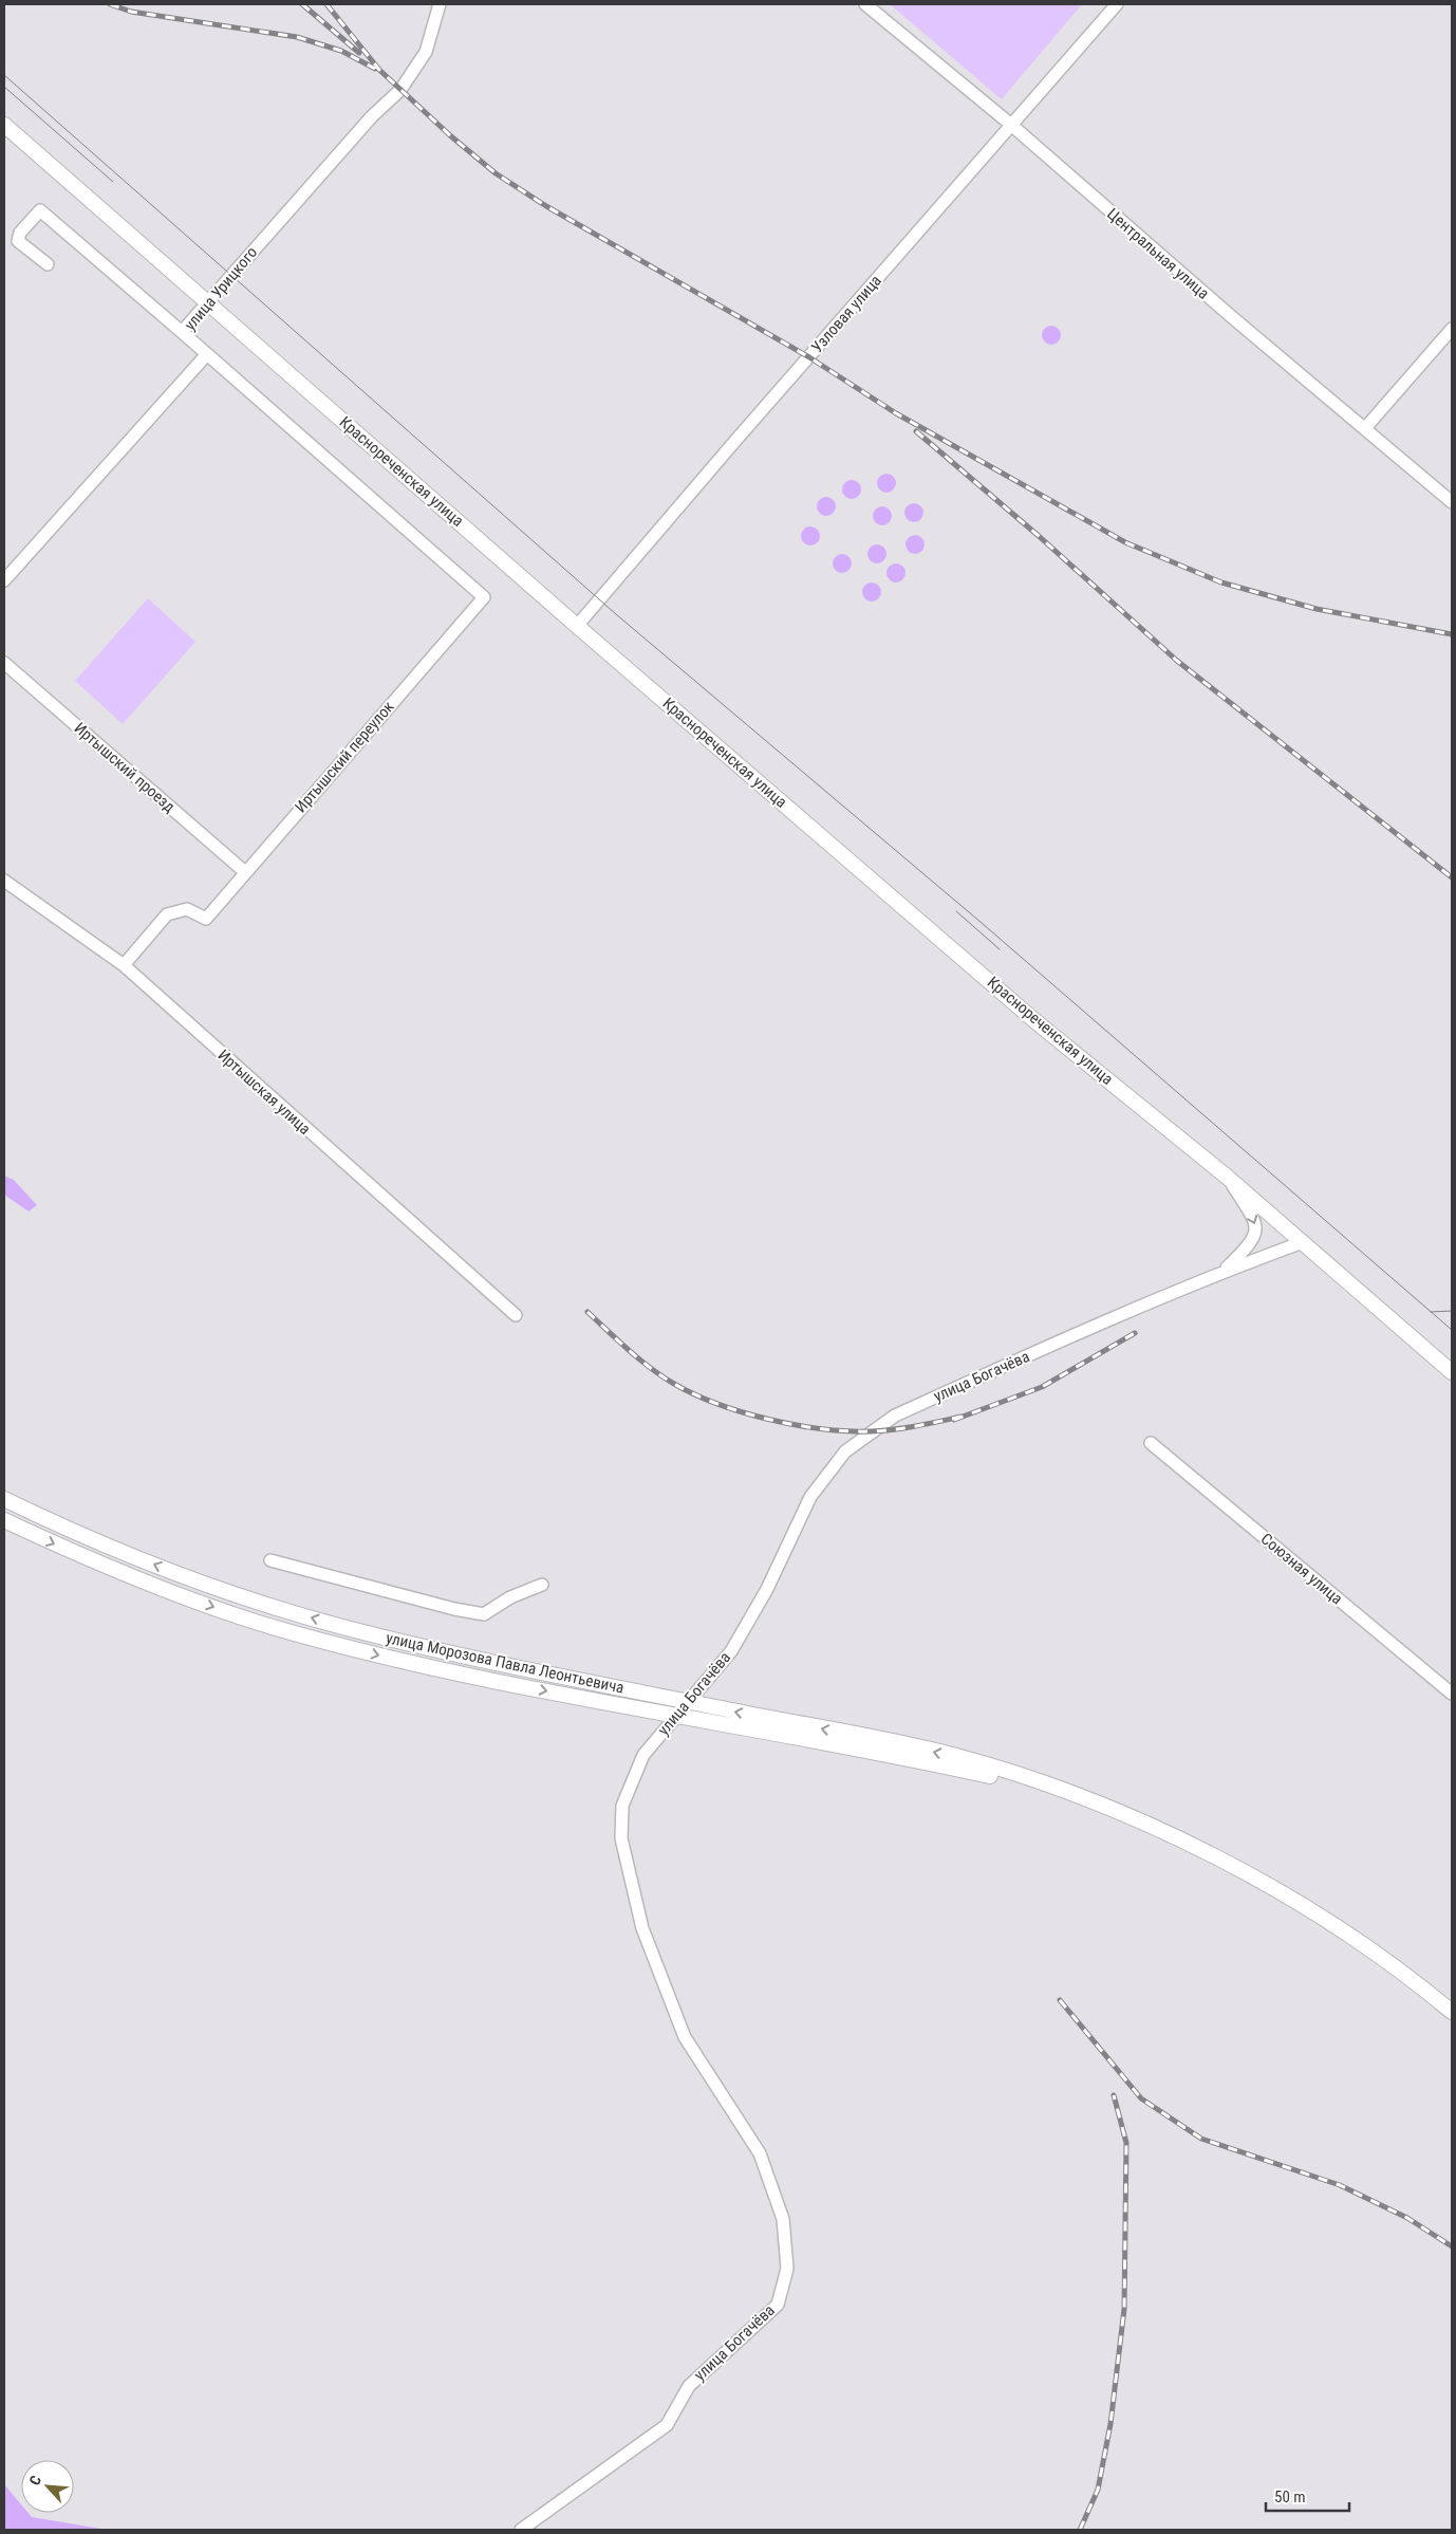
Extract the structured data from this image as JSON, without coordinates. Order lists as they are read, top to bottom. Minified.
{"streets":{"main road":["Краснореченская улица","улица Морозова Павла Леонтьевича"],"street":["Центральная улица","улица Урицкого","Узловая улица","Иртышский переулок","Иртышский проезд","Иртышская улица","улица Богачёва","Союзная улица"]},"crossings":[["Центральная улица","Узловая улица"],["улица Урицкого","Краснореченская улица"],["улица Урицкого","Иртышский переулок"],["Узловая улица","Краснореченская улица"],["Краснореченская улица","улица Богачёва"],["Иртышский переулок","Иртышский проезд"],["Иртышский переулок","Иртышская улица"],["улица Богачёва","улица Морозова Павла Леонтьевича"]],"scale_bar":"50 m","north":"top left"}
